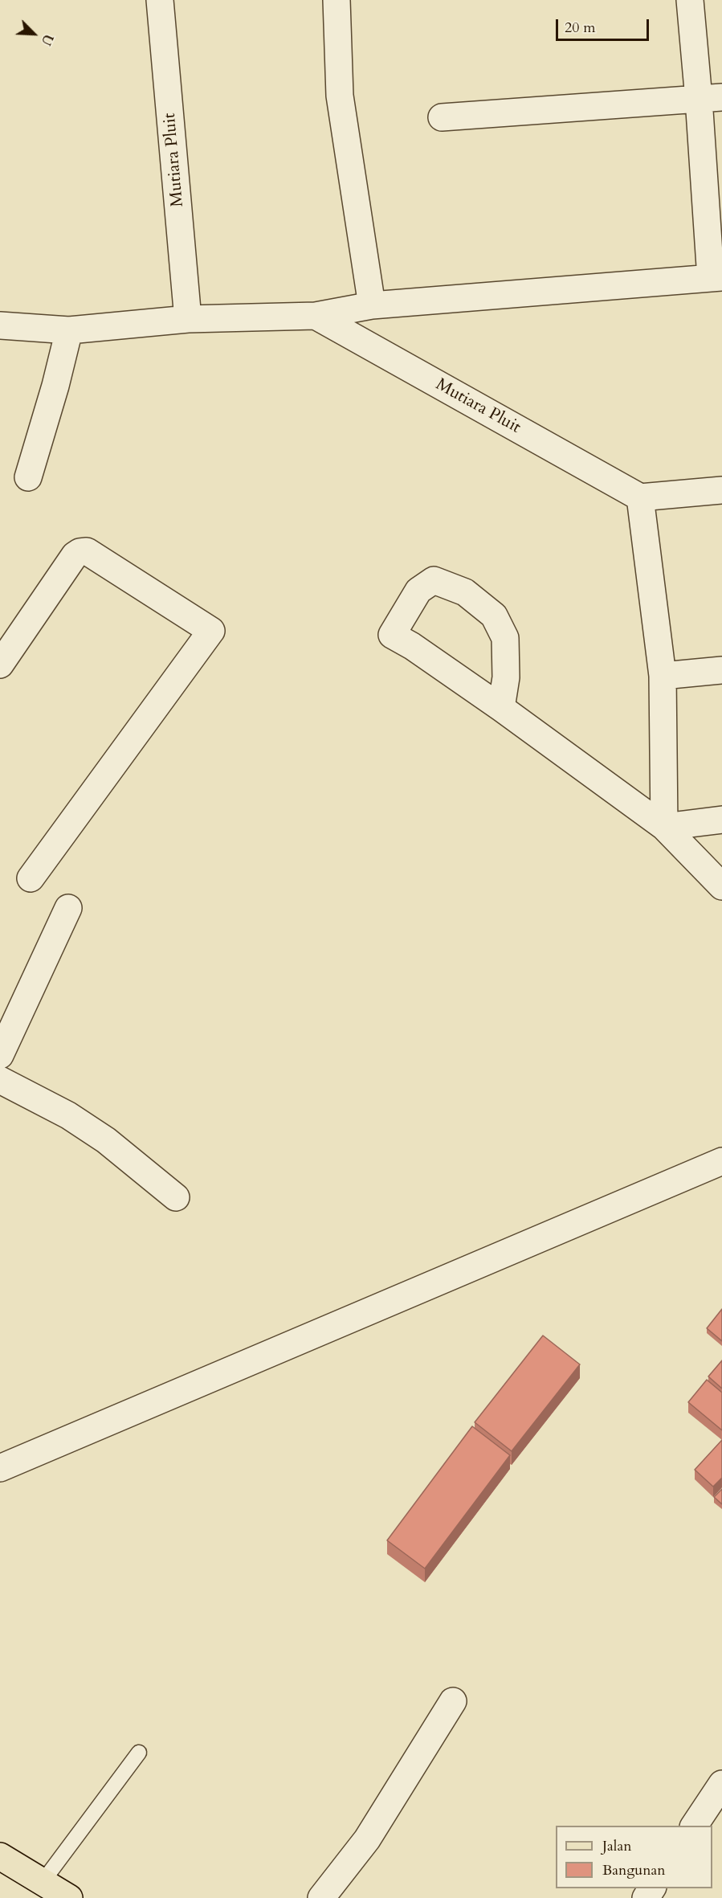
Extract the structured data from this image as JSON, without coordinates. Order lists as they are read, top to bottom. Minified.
{"streets":{"street":["Mutiara Pluit"]},"legend":["Jalan","Bangunan"],"scale_bar":"20 m","north":"bottom right"}
